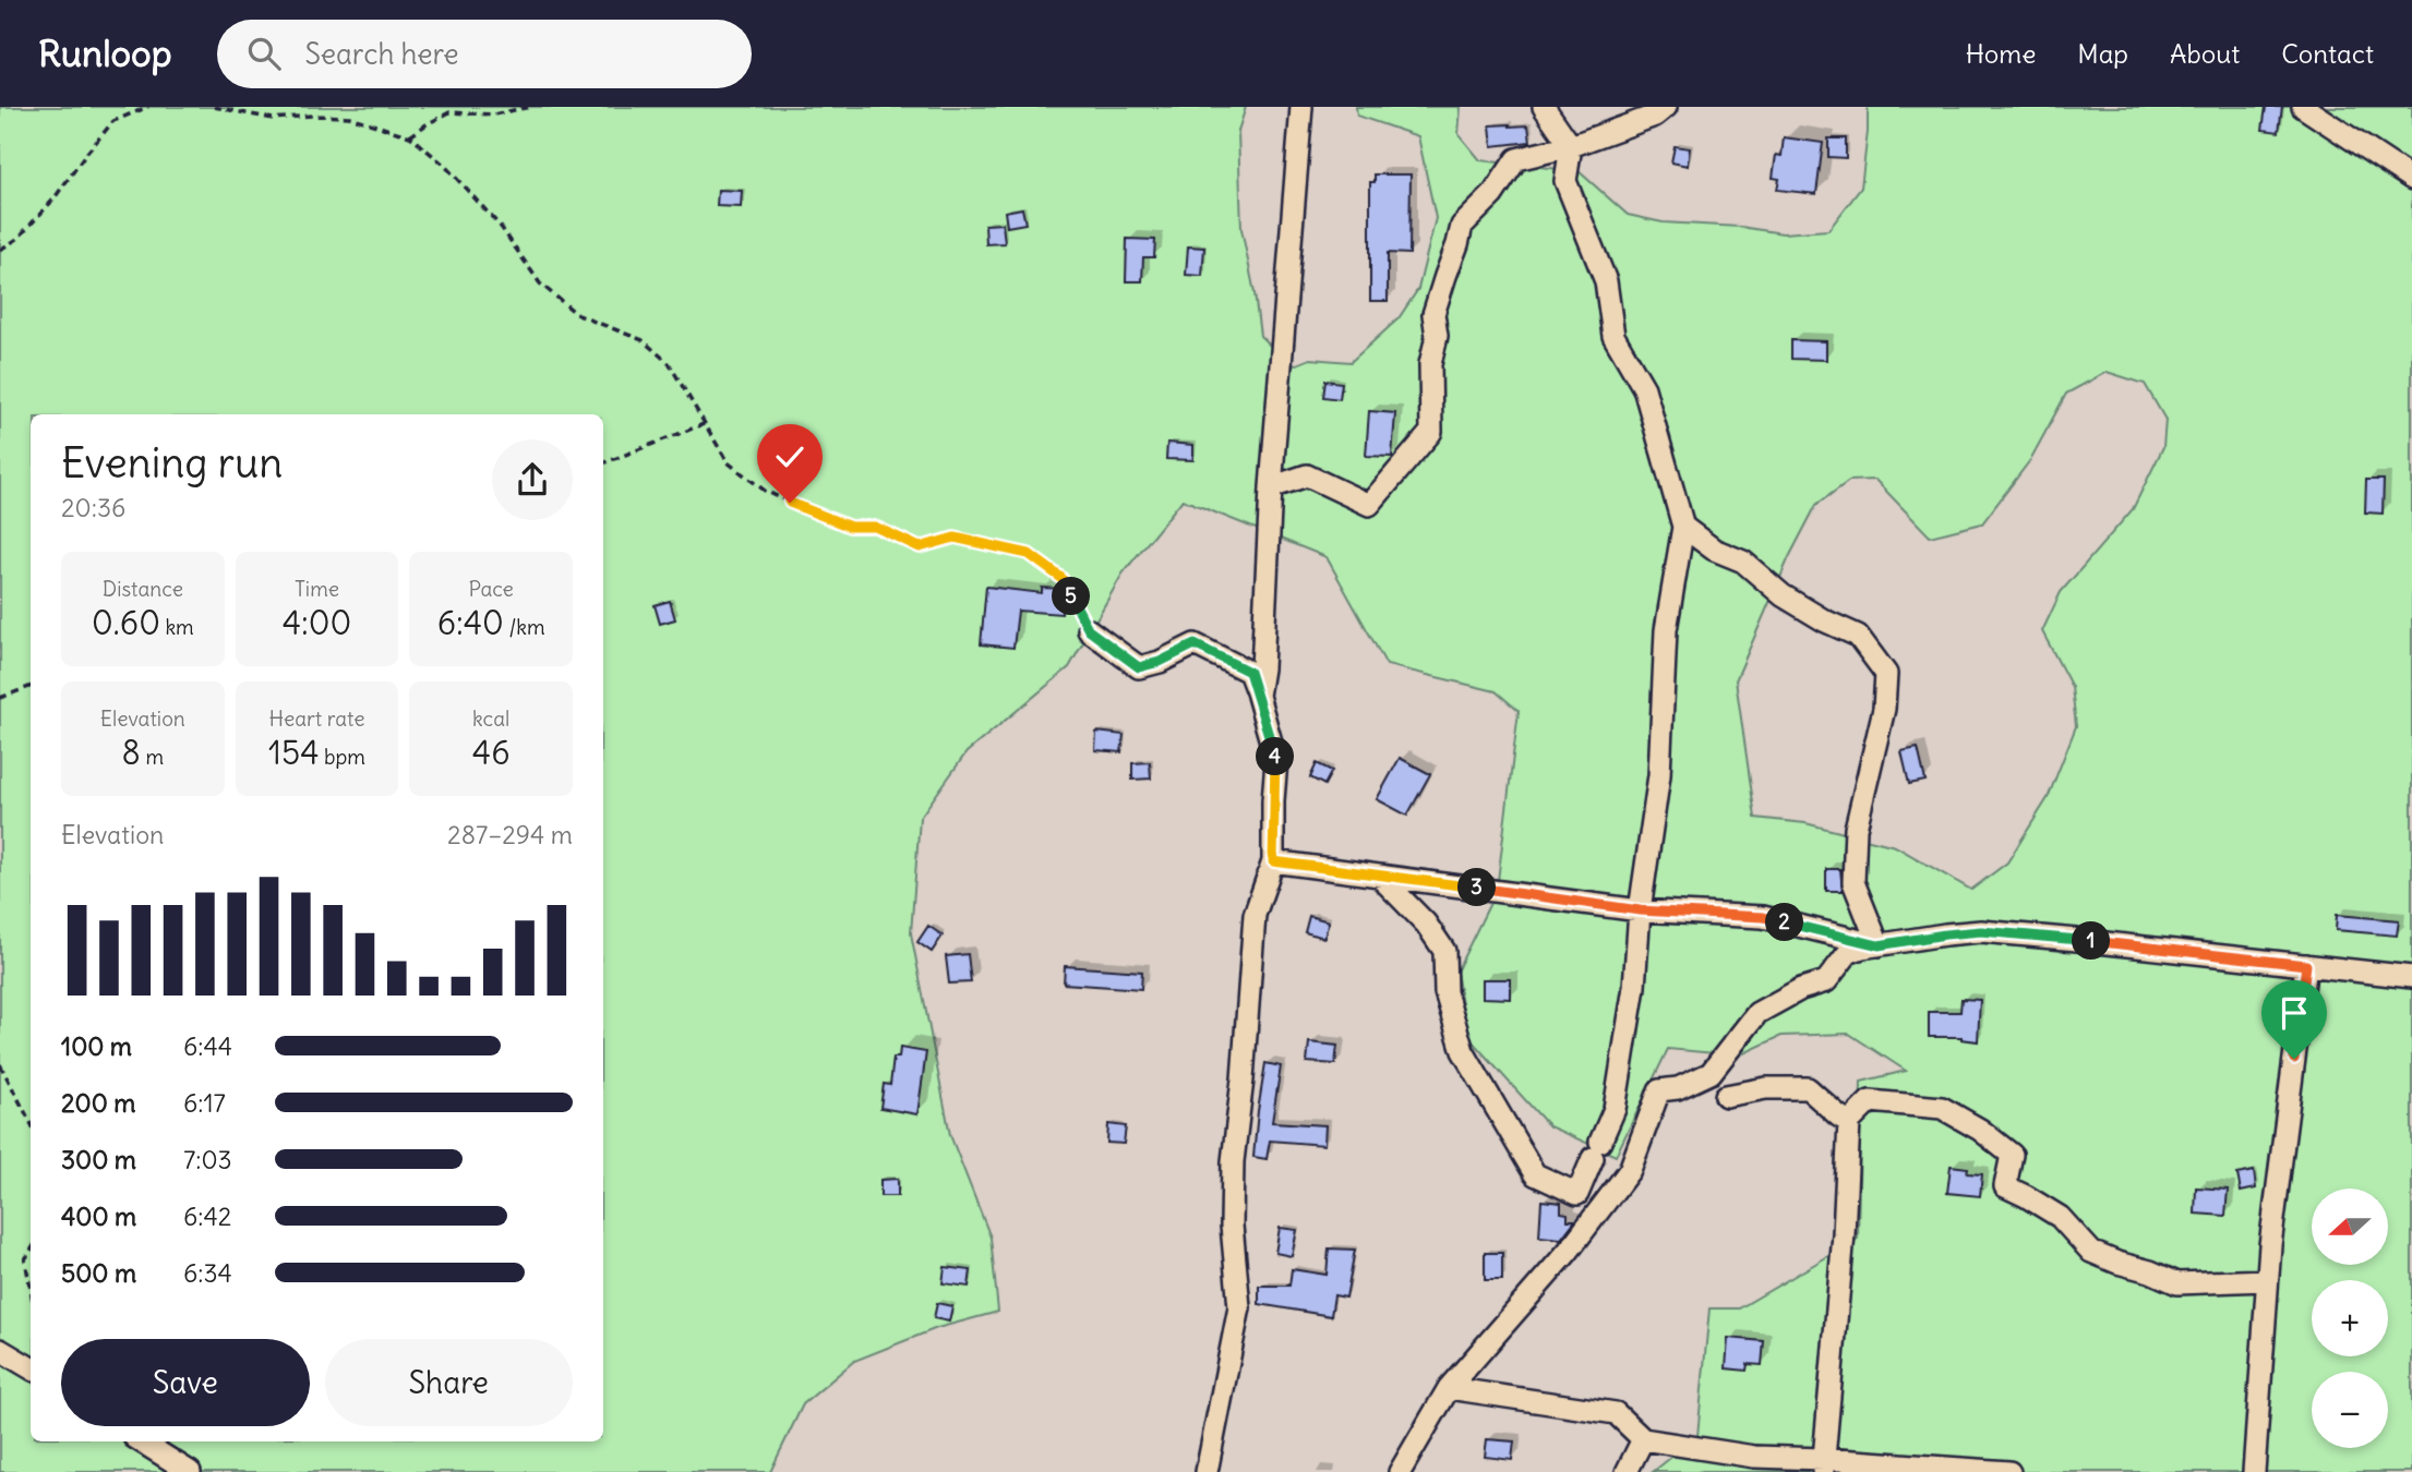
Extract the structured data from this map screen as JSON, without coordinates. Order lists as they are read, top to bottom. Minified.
{"north":"left","page":{"header":"Runloop","search":"Search here","nav":["Home","Map","About","Contact"],"heading":["Evening run","20:36"],"stats":[["Distance","0.60 km"],["Time","4:00"],["Pace","6:40 /km"],["Elevation","8 m"],["Heart rate","154 bpm"],["kcal","46"]],"pins":["5","4","3","2","1"],"chart":["Elevation","287–294 m"],"list":[{"name":"100 m","note":"6:44"},{"name":"200 m","note":"6:17"},{"name":"300 m","note":"7:03"},{"name":"400 m","note":"6:42"},{"name":"500 m","note":"6:34"}],"map_buttons":["+","−"],"buttons":["Save","Share"]}}
